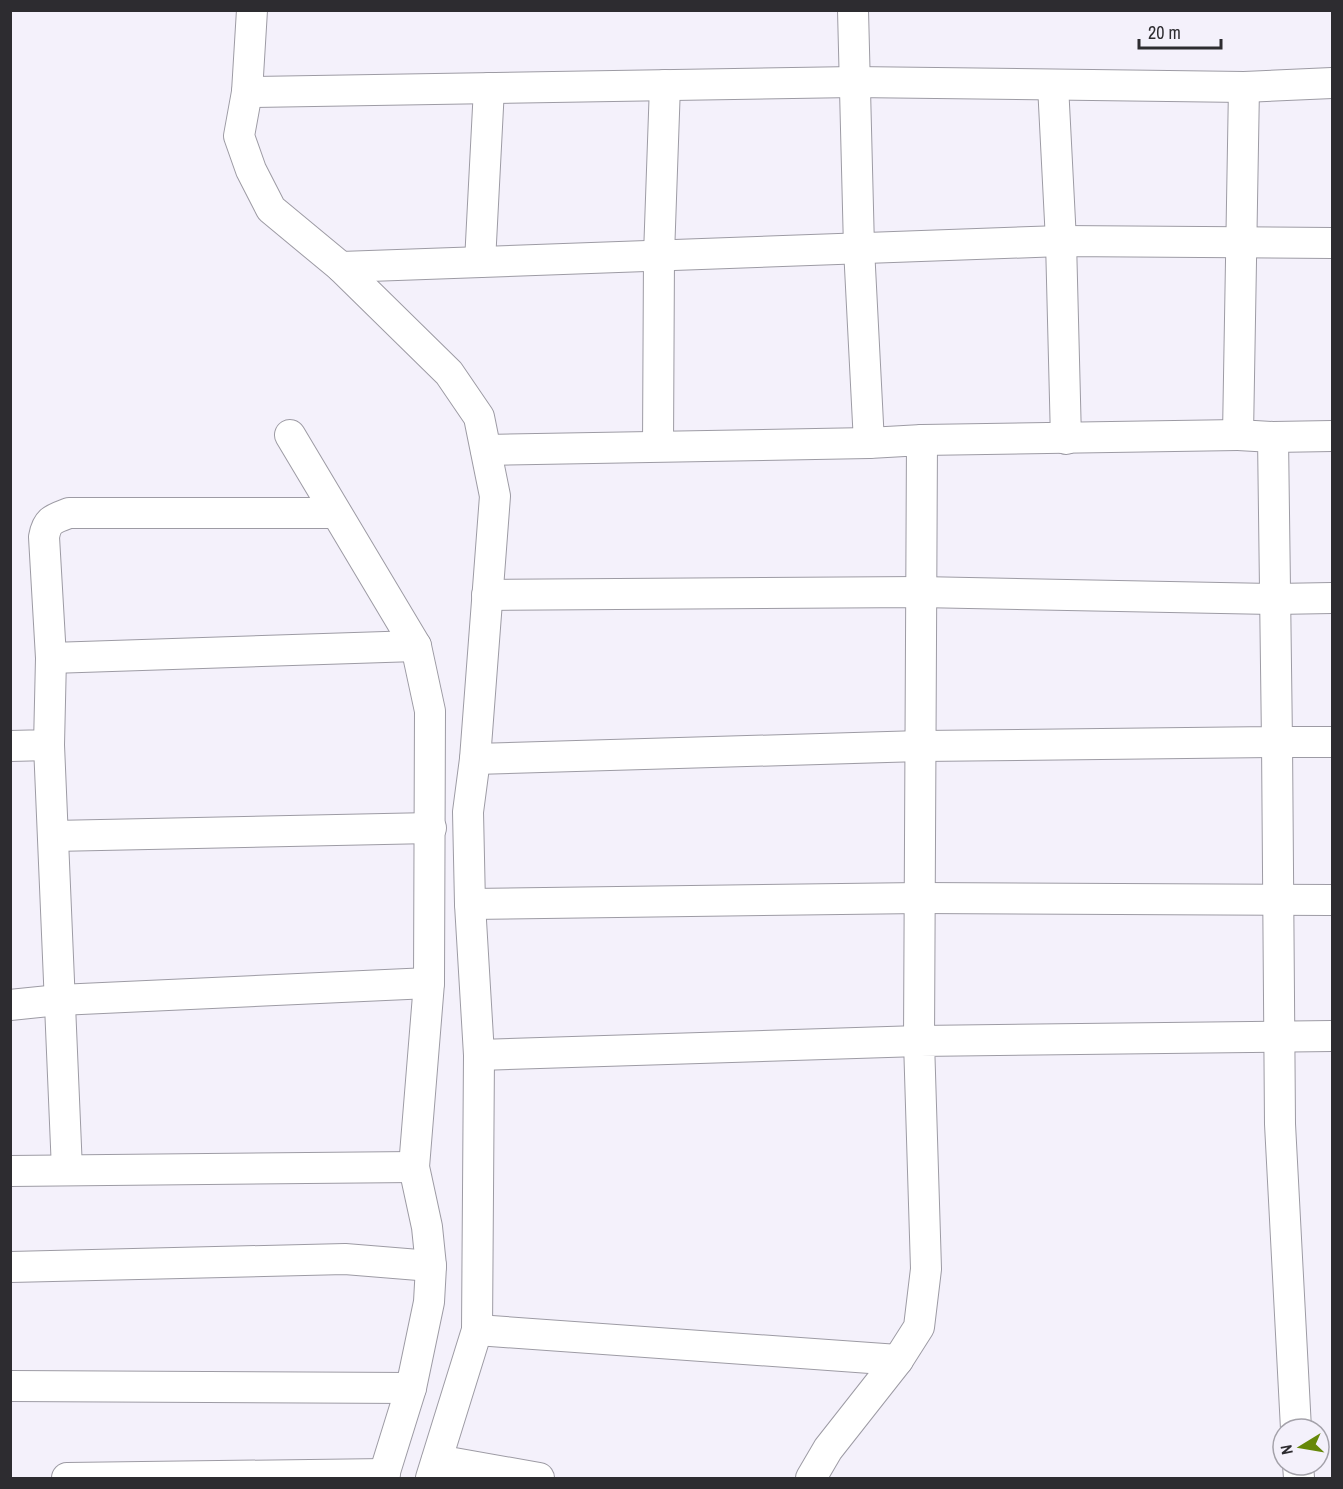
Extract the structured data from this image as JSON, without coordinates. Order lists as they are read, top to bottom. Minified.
{"scale_bar":"20 m","north":"left"}
